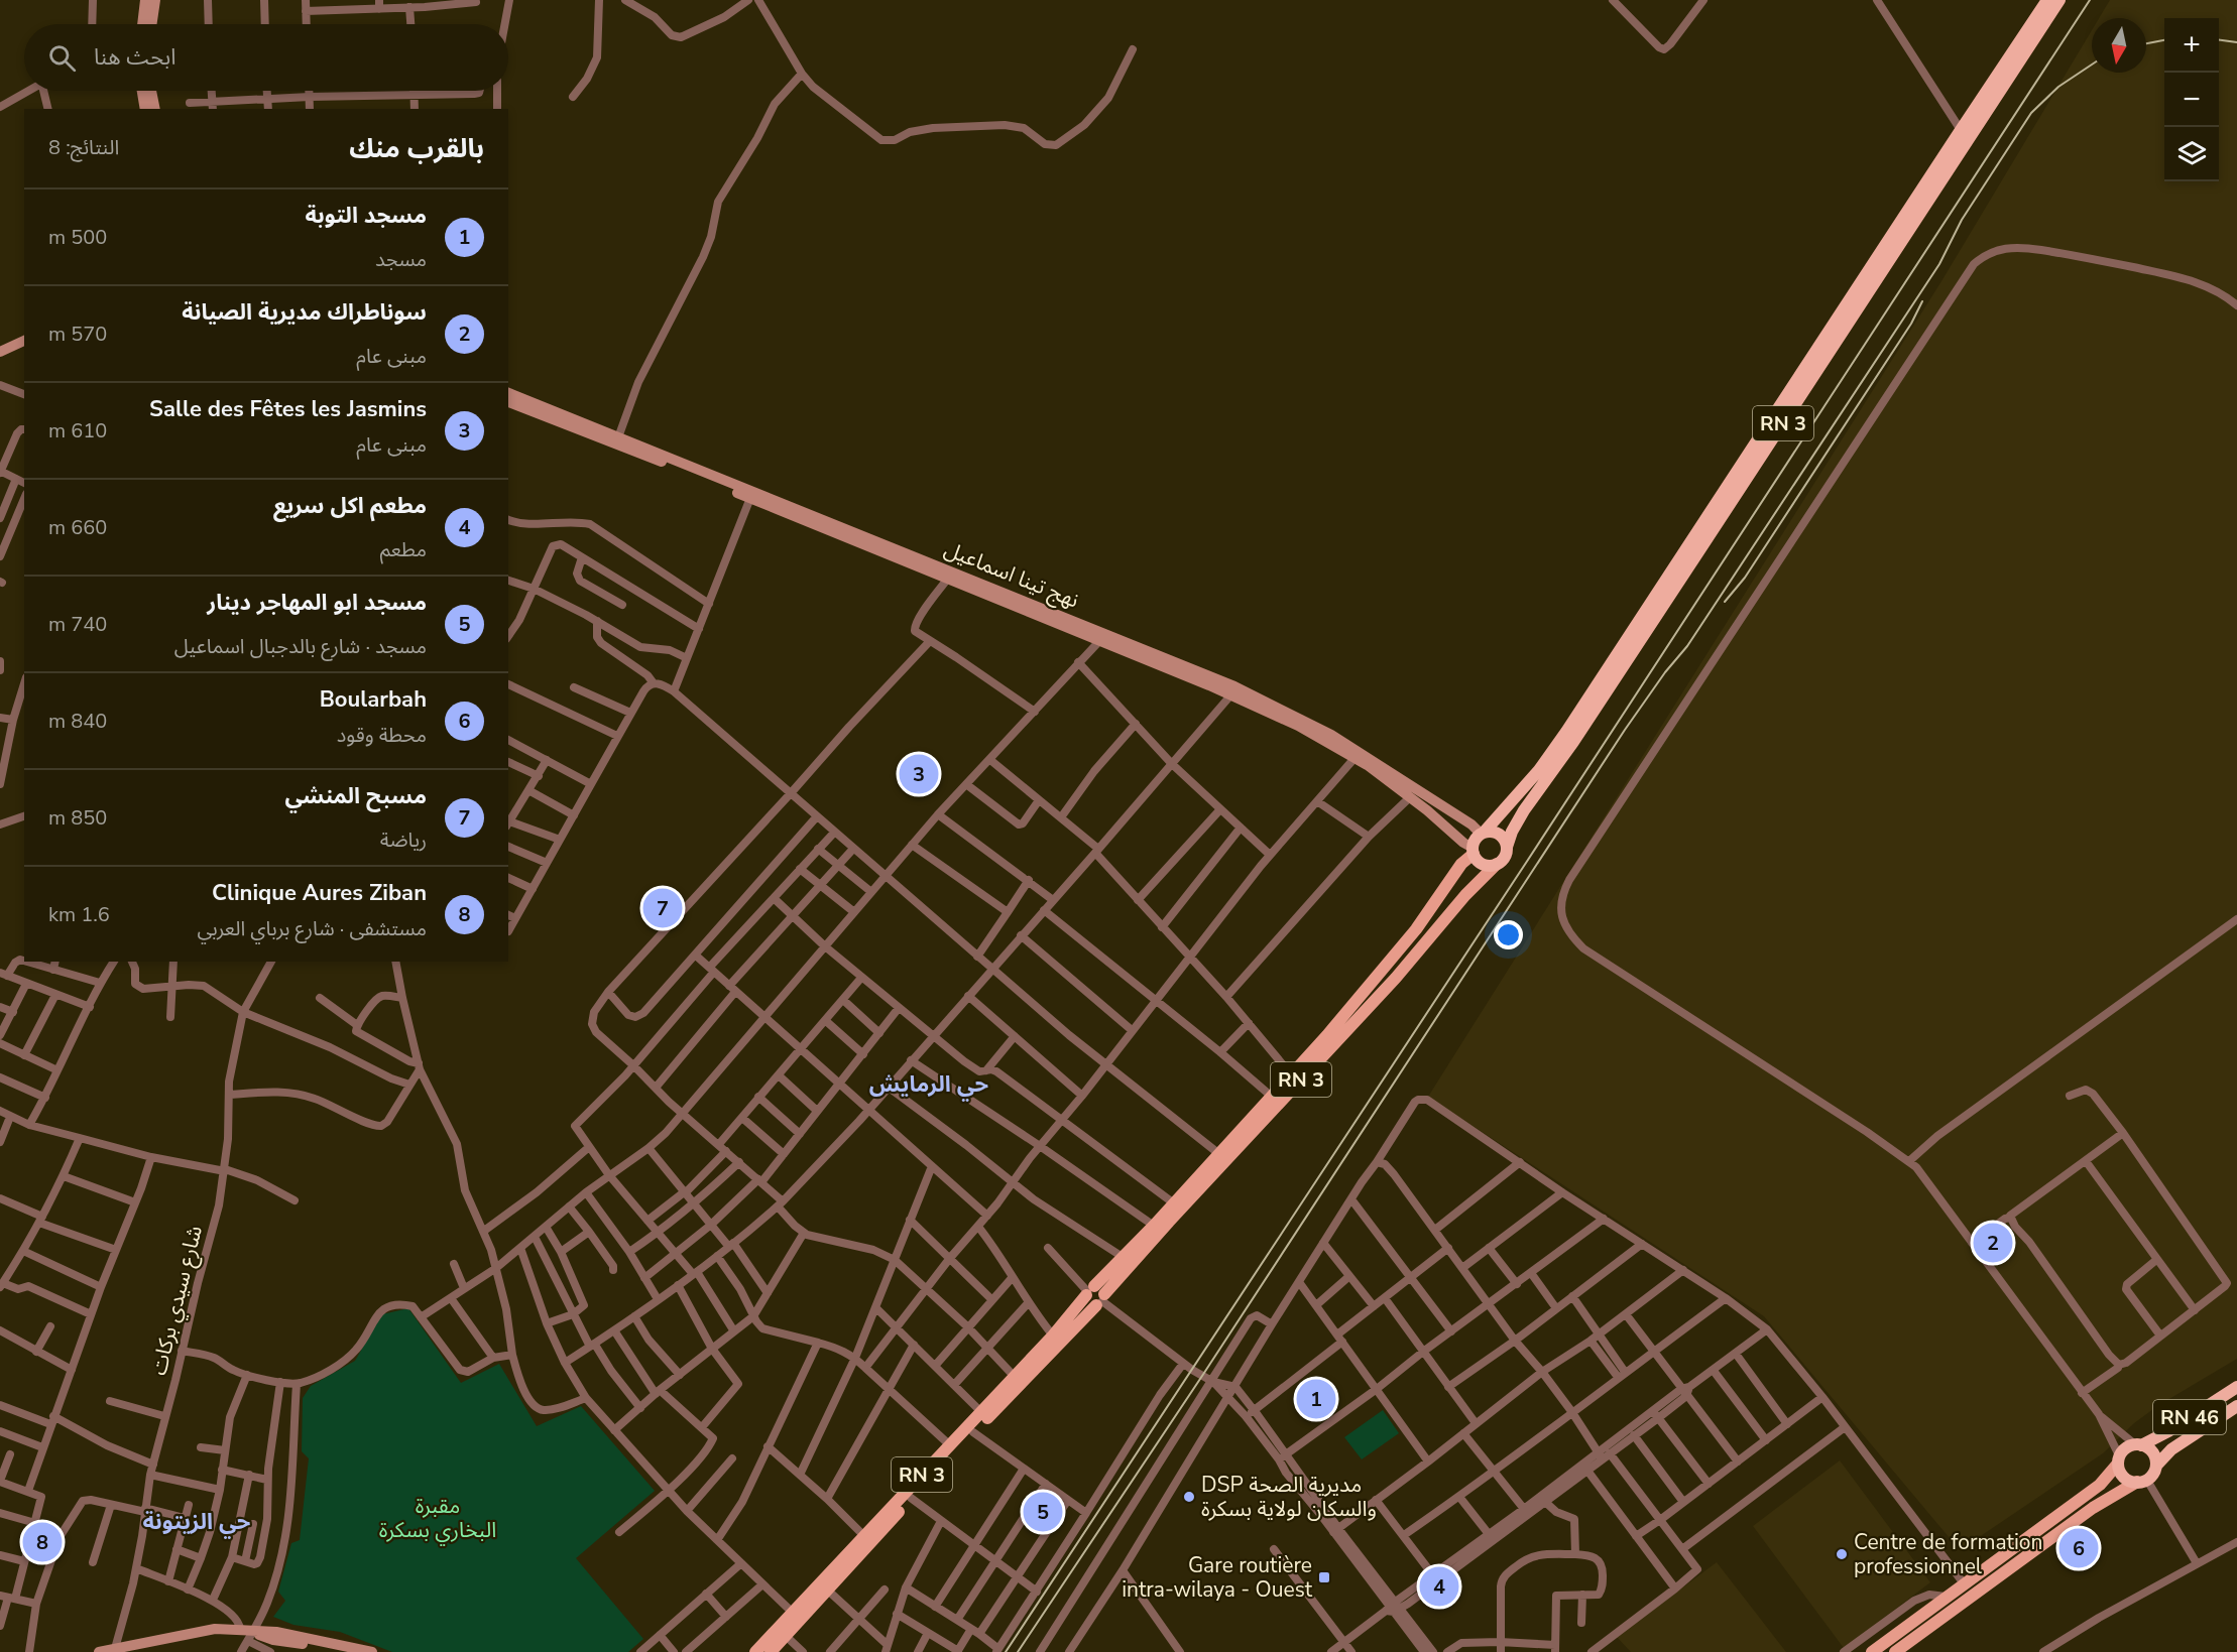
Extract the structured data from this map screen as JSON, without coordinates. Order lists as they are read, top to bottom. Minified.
{"streets":{"highway":["RN 3","RN 46"],"main road":["نهج تينا اسماعيل"],"street":["شارع سيدي بركات"]},"crossings":[["RN 3","نهج تينا اسماعيل"]],"districts":["حي الرمايش","حي الزيتونة"],"parks":["مقبرة البخاري بسكرة"],"places":{"other":["DSP مديرية الصحة والسكان لولاية بسكرة","Centre de formation professionnel"],"transit":["Gare routière intra-wilaya - Ouest"]},"north":"bottom","page":{"map_buttons":["+","−"],"search":"ابحث هنا","heading":["بالقرب منك","النتائج: 8"],"list":[{"mark":"1","name":"مسجد التوبة","note":"مسجد","value":"500 m"},{"mark":"2","name":"سوناطراك مديرية الصيانة","note":"مبنى عام","value":"570 m"},{"mark":"3","name":"Salle des Fêtes les Jasmins","note":"مبنى عام","value":"610 m"},{"mark":"4","name":"مطعم اكل سريع","note":"مطعم","value":"660 m"},{"mark":"5","name":"مسجد ابو المهاجر دينار","note":"مسجد · شارع بالدجبال اسماعيل","value":"740 m"},{"mark":"6","name":"Boularbah","note":"محطة وقود","value":"840 m"},{"mark":"7","name":"مسبح المنشي","note":"رياضة","value":"850 m"},{"mark":"8","name":"Clinique Aures Ziban","note":"مستشفى · شارع برباي العربي","value":"1.6 km"}],"pins":["3","7","2","1","5","8","6","4"]}}
